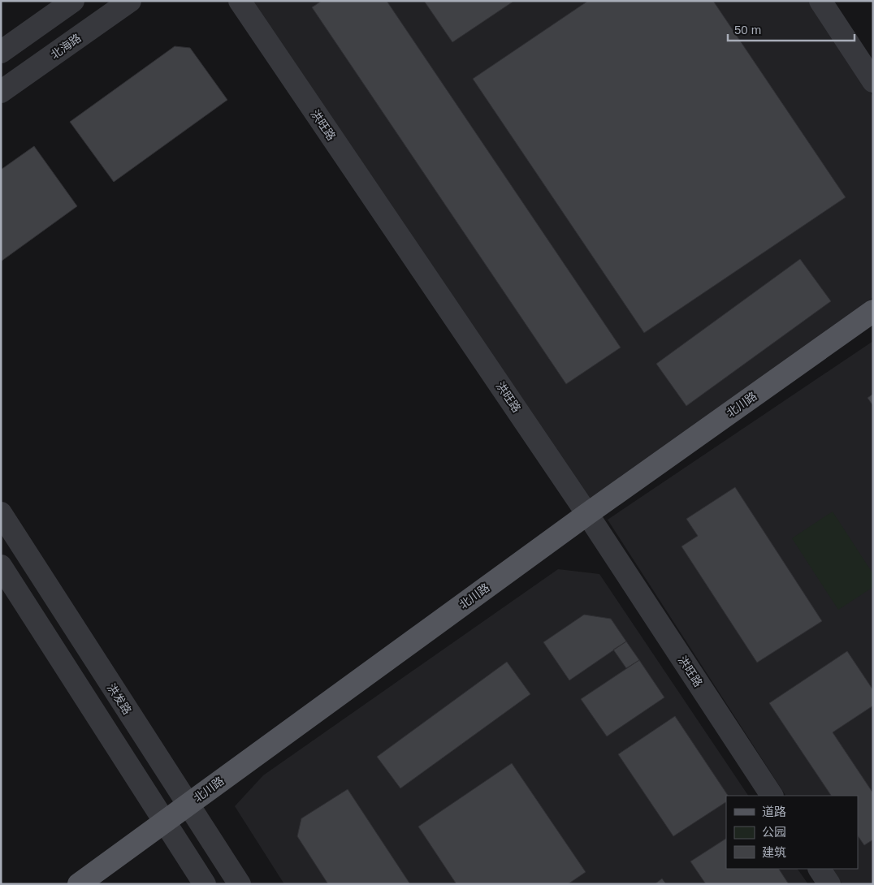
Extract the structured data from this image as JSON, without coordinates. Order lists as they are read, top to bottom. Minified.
{"streets":{"main road":["北川路"],"street":["北海路","洪旺路","洪发路"]},"crossings":[["洪旺路","北川路"],["北川路","洪发路"]],"legend":["道路","公园","建筑"],"scale_bar":"50 m"}
